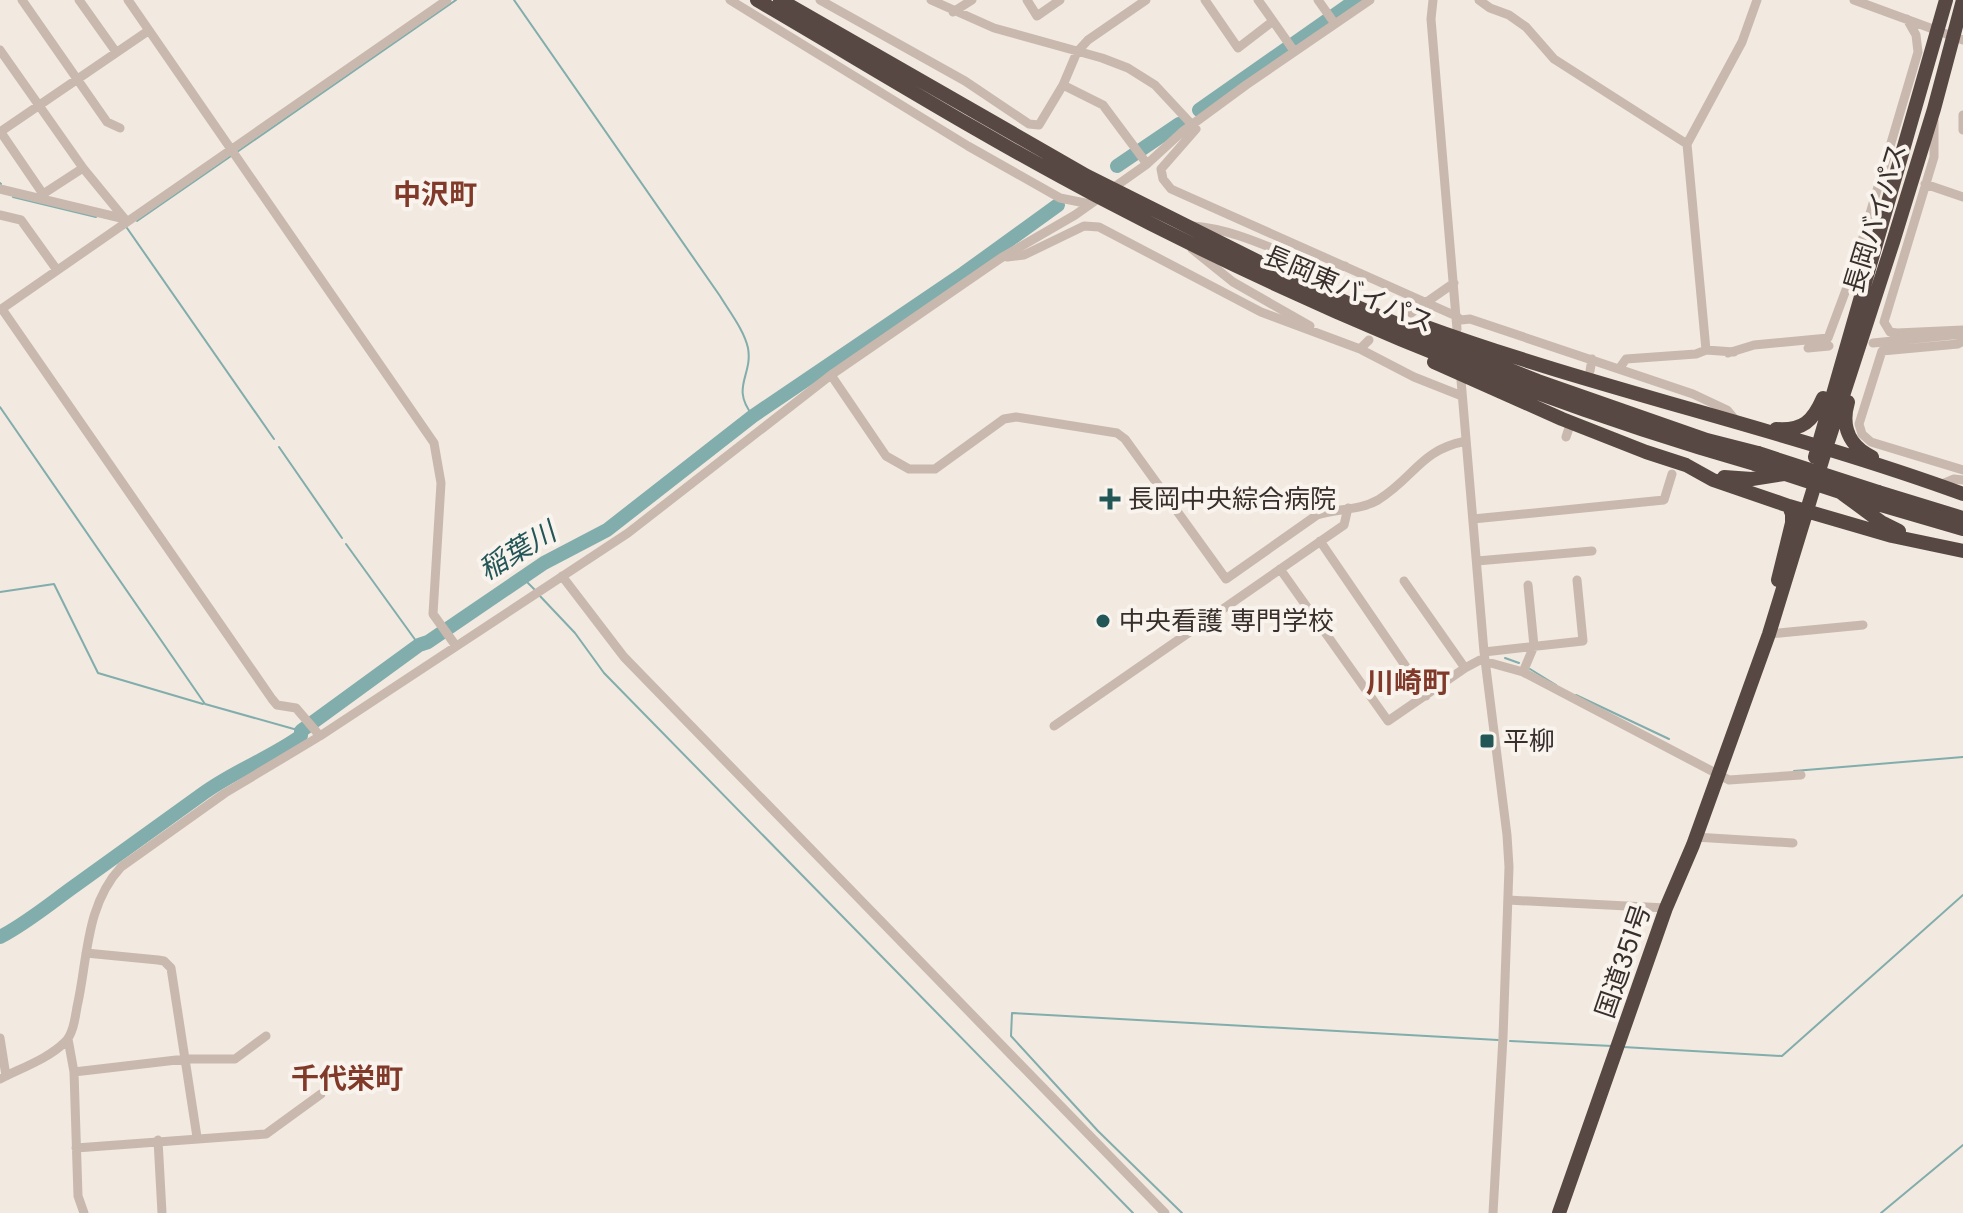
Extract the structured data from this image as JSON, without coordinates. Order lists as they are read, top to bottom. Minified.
{"streets":{"highway":["長岡バイパス","長岡東バイパス","国道351号"]},"crossings":[["長岡バイパス","長岡東バイパス"],["長岡バイパス","国道351号"]],"districts":["中沢町","川崎町","千代栄町"],"water":["稲葉川"],"places":{"health":["長岡中央綜合病院"],"other":["中央看護 専門学校"],"transit":["平柳"]}}
